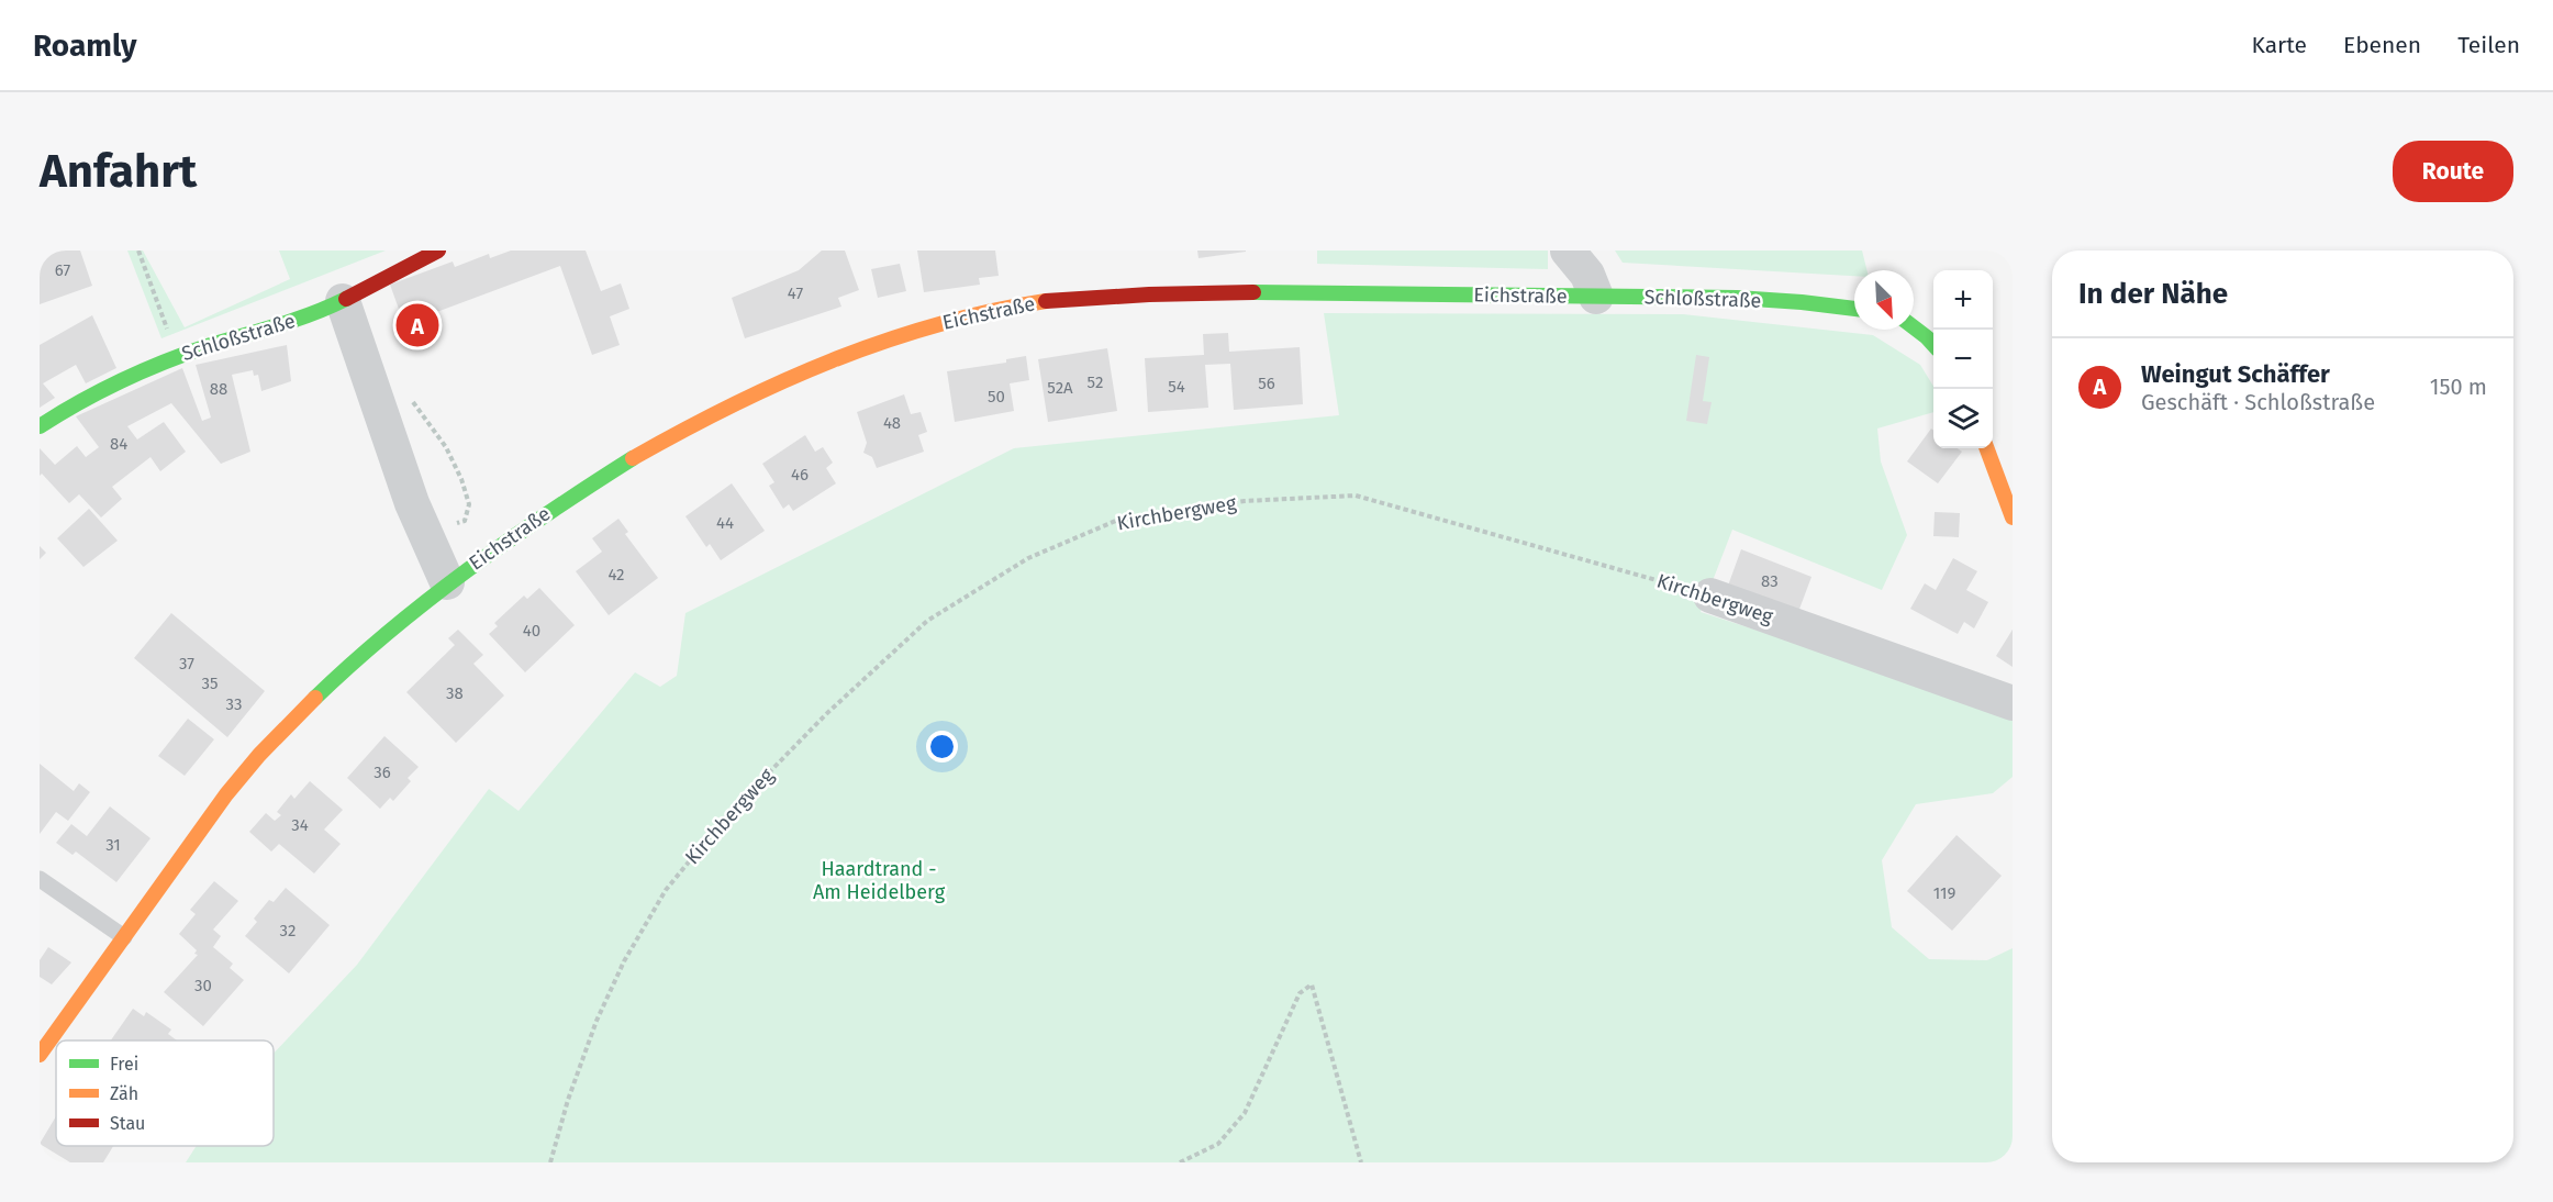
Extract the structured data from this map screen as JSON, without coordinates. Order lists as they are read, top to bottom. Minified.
{"streets":{"street":["Eichstraße","Schloßstraße","Kirchbergweg"]},"crossings":[["Eichstraße","Schloßstraße"]],"parks":["Haardtrand - Am Heidelberg"],"house_numbers":["67","47","52","56","54","52A","88","50","48","84","46","44","42","83","40","37","35","38","33","36","34","31","119","32","30"],"legend":["Frei","Zäh","Stau"],"north":"bottom right","page":{"header":"Roamly","nav":["Karte","Ebenen","Teilen"],"buttons":"Route","title":"Anfahrt","heading":"In der Nähe","map_buttons":["+","−"],"pins":"A","list":[{"mark":"A","name":"Weingut Schäffer","note":"Geschäft · Schloßstraße","value":"150 m"}]}}
